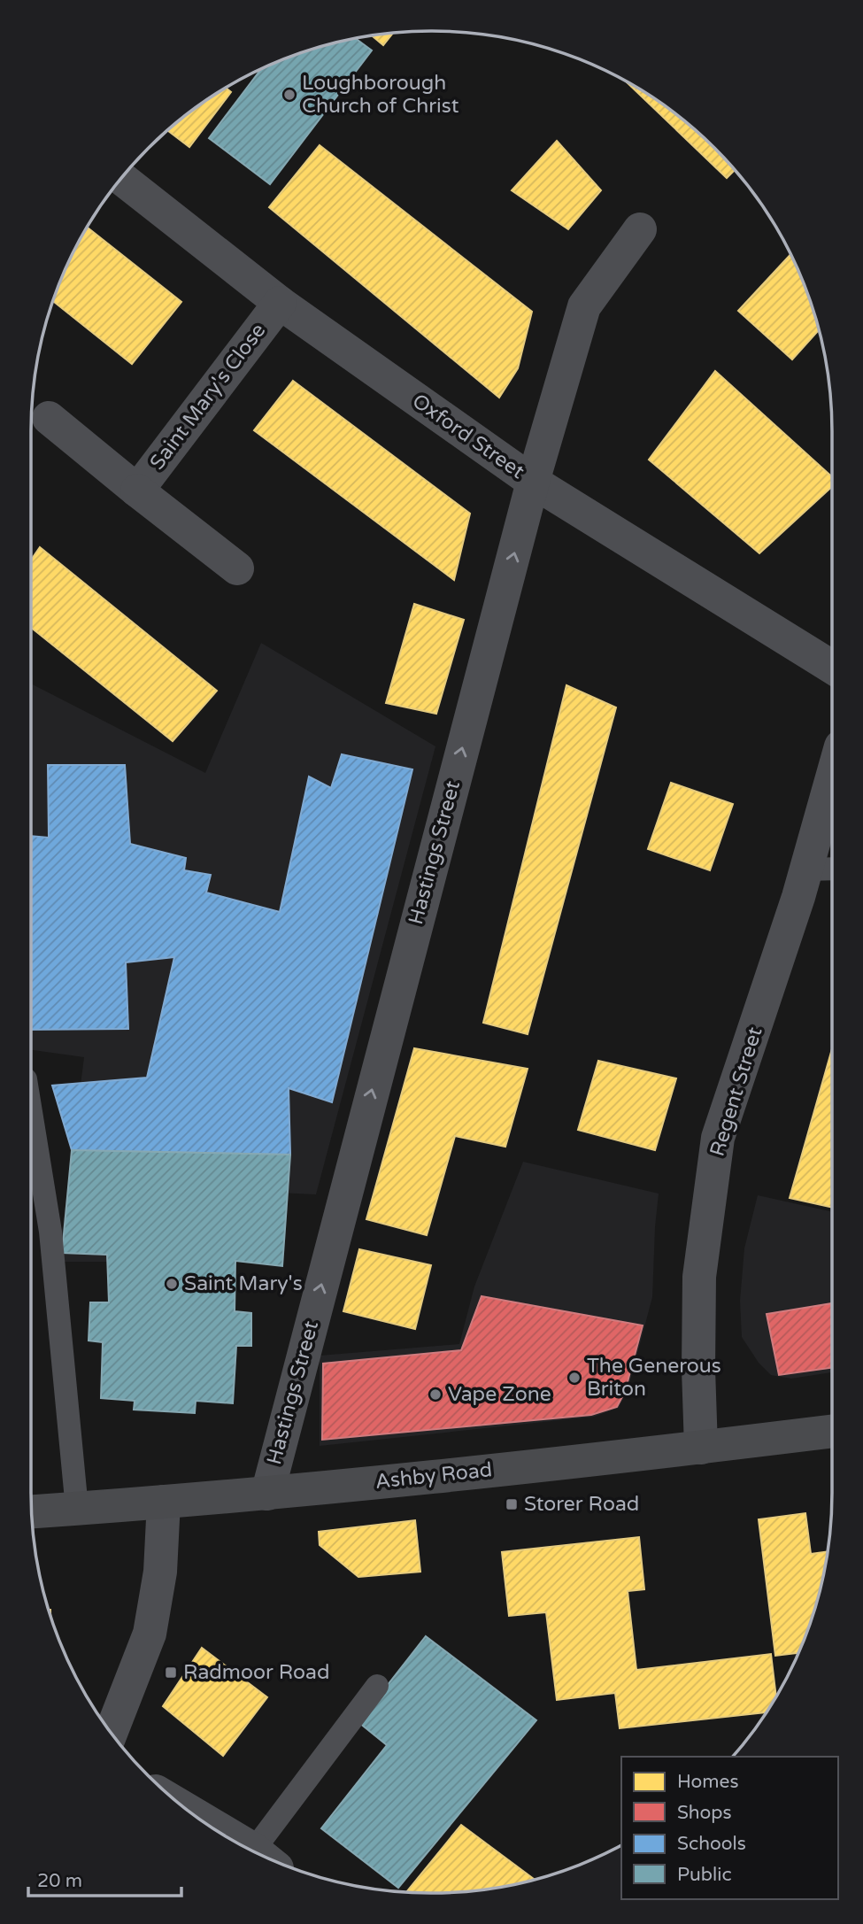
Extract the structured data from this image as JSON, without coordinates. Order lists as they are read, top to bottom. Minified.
{"streets":{"main road":["Ashby Road"],"street":["Saint Mary's Close","Oxford Street","Hastings Street","Regent Street"]},"crossings":[["Saint Mary's Close","Oxford Street"],["Oxford Street","Hastings Street"],["Hastings Street","Ashby Road"],["Regent Street","Ashby Road"]],"one_way":["Hastings Street"],"places":{"other":["Loughborough Church of Christ","Saint Mary's","The Generous Briton","Vape Zone"],"transit":["Storer Road","Radmoor Road"]},"legend":["Homes","Shops","Schools","Public"],"scale_bar":"20 m"}
